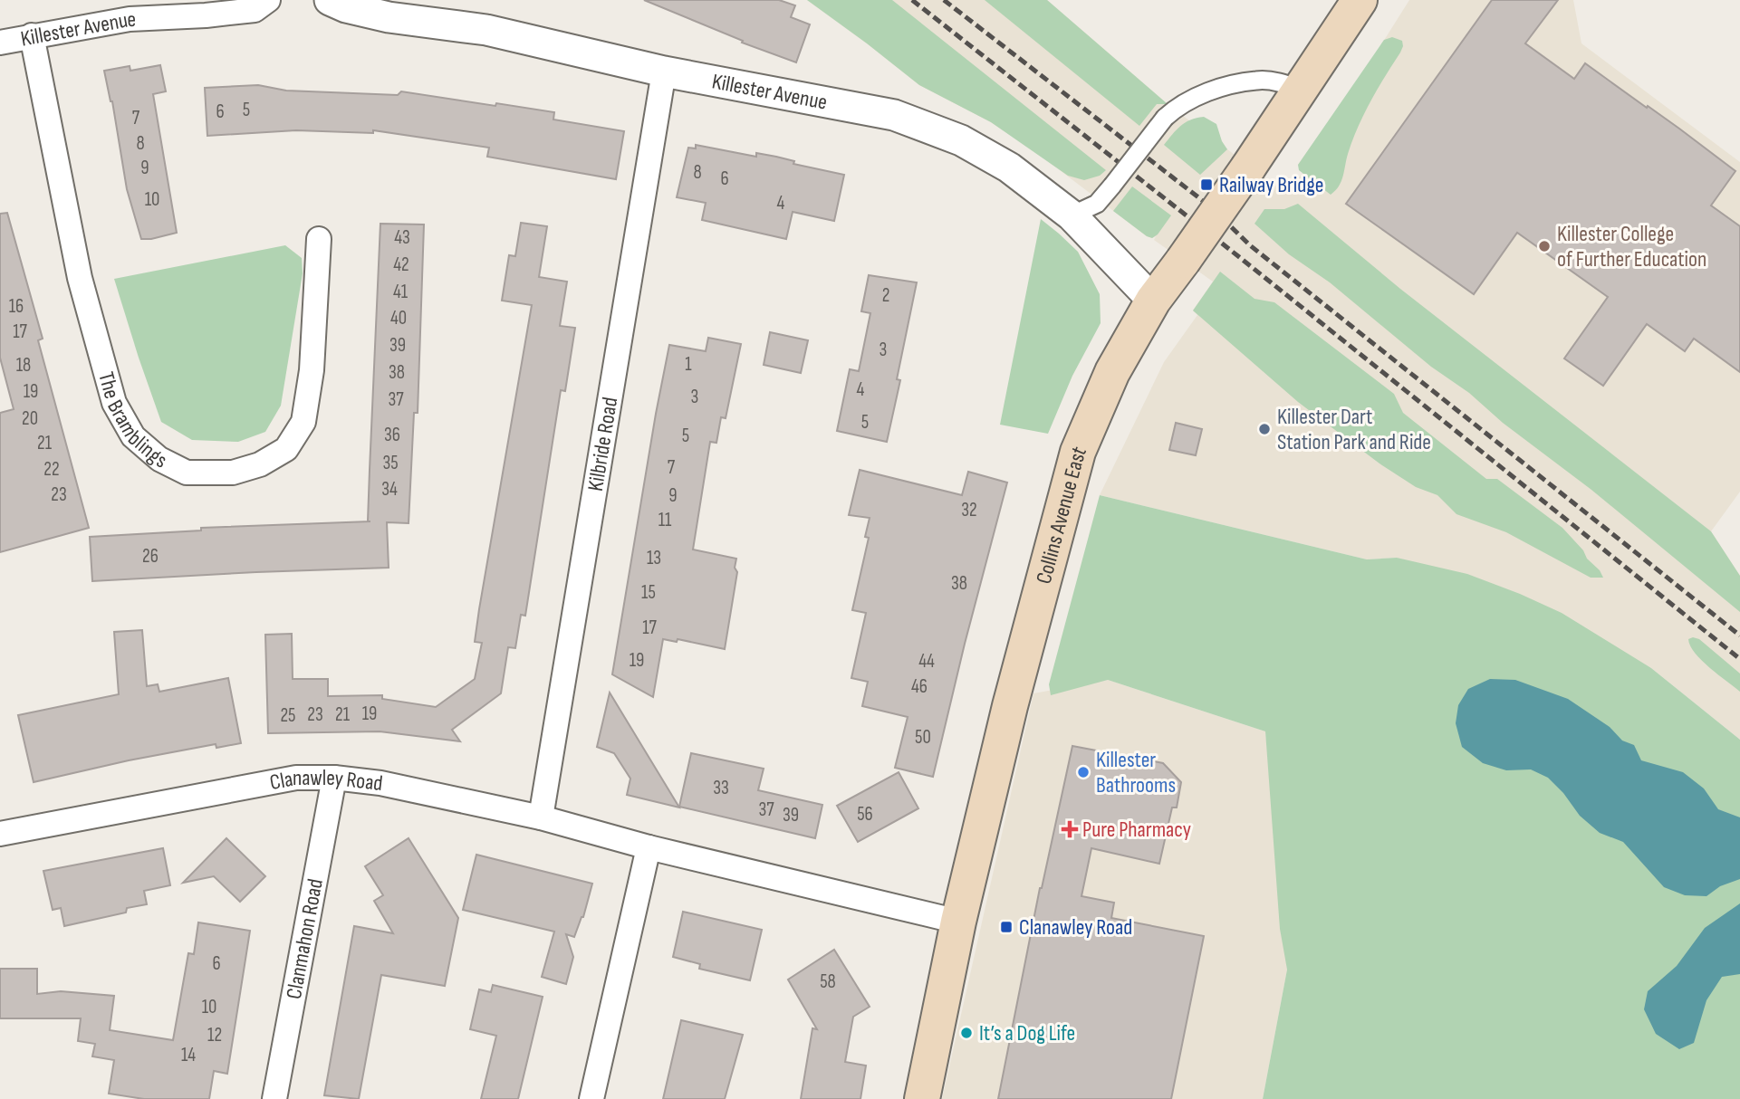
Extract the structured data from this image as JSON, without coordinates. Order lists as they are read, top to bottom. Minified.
{"streets":{"main road":["Collins Avenue East"],"street":["Killester Avenue","The Bramblings","Kilbride Road","Clanawley Road","Clanmahon Road"]},"crossings":[["Killester Avenue","The Bramblings"],["Killester Avenue","Kilbride Road"],["Killester Avenue","Collins Avenue East"],["Kilbride Road","Clanawley Road"],["Collins Avenue East","Clanawley Road"],["Clanawley Road","Clanmahon Road"]],"places":{"transit":["Railway Bridge","Clanawley Road"],"other":["Killester College of Further Education","Killester Dart Station Park and Ride","Killester Bathrooms","It’s a Dog Life"],"health":["Pure Pharmacy"]},"house_numbers":["5","6","7","8","9","8","6","10","4","43","42","41","2","16","40","17","39","3","1","18","38","4","19","3","37","20","5","36","5","21","35","7","22","34","23","9","32","11","26","13","38","15","17","19","44","46","19","23","21","25","50","33","37","56","39","6","58","10","12","14"]}
